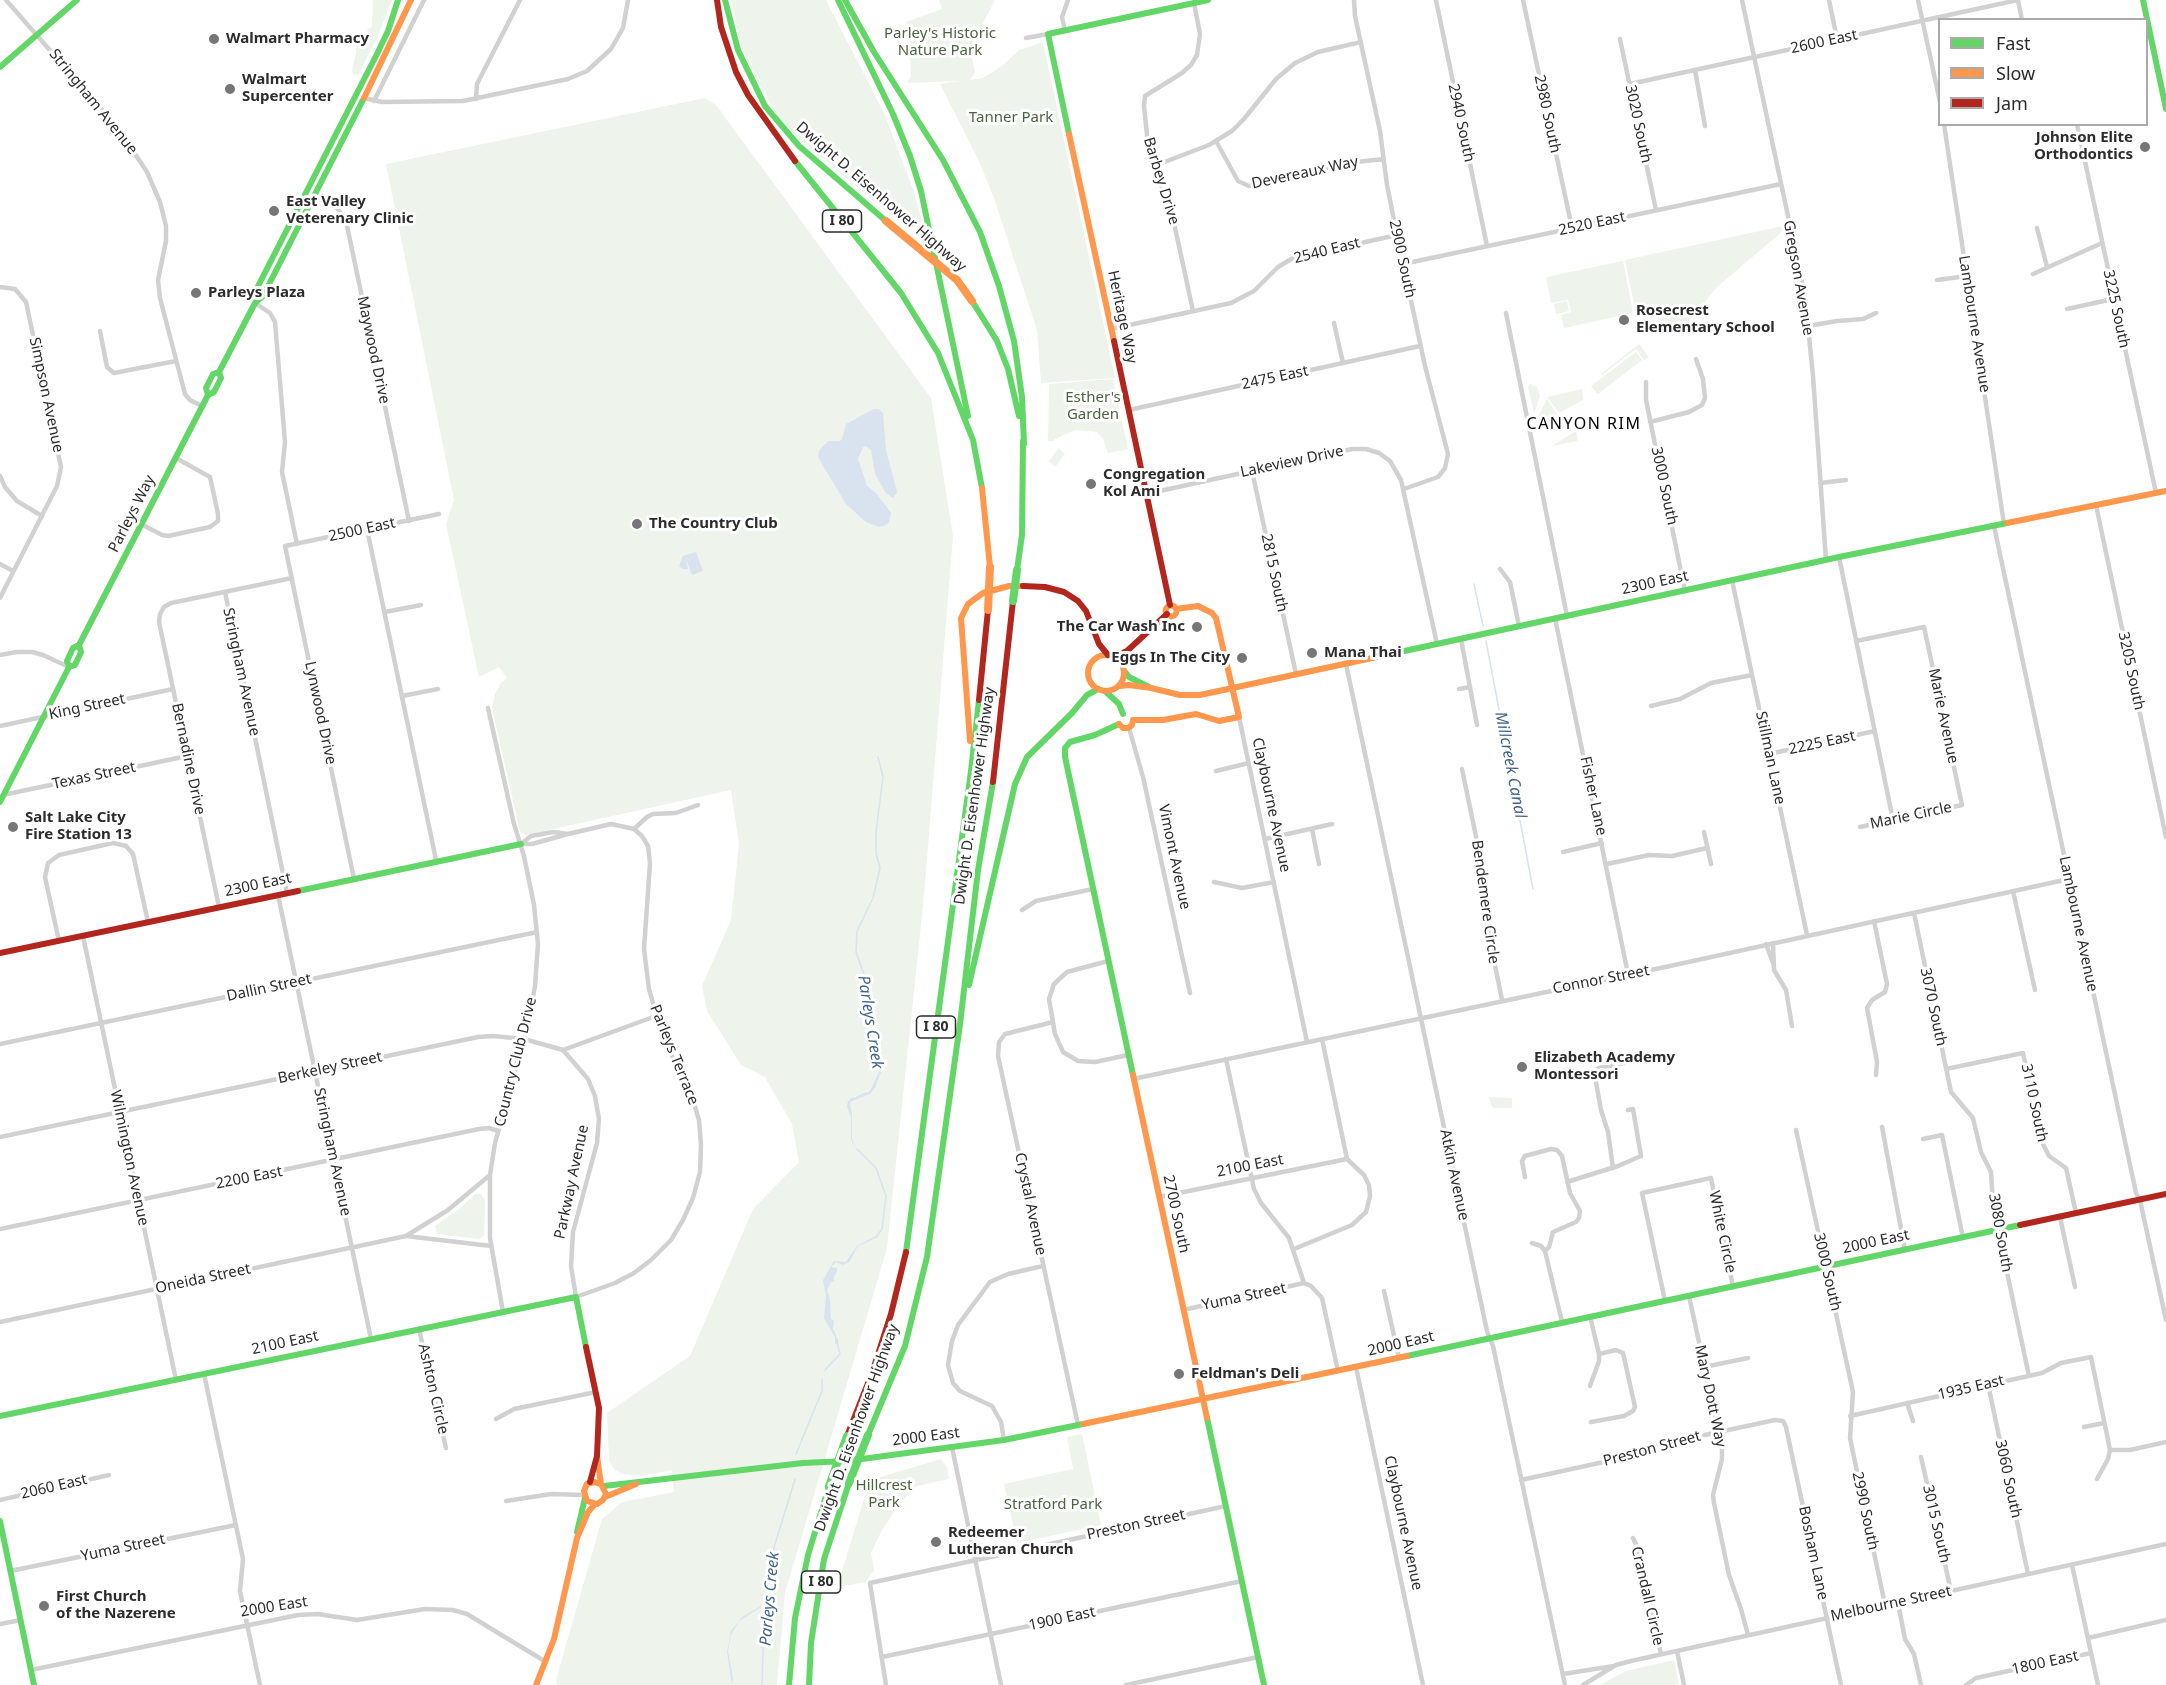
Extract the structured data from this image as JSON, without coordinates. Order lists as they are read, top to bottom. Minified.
{"streets":{"main road":["Dwight D. Eisenhower Highway","I 80","Heritage Way","Parleys Way","2300 East","Claybourne Avenue","2100 East","Parkway Avenue","2700 South","2000 East"],"street":["2600 East","Stringham Avenue","2980 South","2940 South","3020 South","Devereaux Way","Barbey Drive","2520 East","2540 East","2900 South","Gregson Avenue","3225 South","Lambourne Avenue","Maywood Drive","2475 East","Simpson Avenue","Lakeview Drive","3000 South","2500 East","2815 South","3205 South","King Street","Lynwood Drive","Marie Avenue","2225 East","Stillman Lane","Bernadine Drive","Texas Street","Fisher Lane","Marie Circle","Vimont Avenue","Bendemere Circle","Connor Street","Dallin Street","3070 South","Parleys Terrace","Country Club Drive","Berkeley Street","3110 South","Wilmington Avenue","Atkin Avenue","2200 East","Crystal Avenue","White Circle","3080 South","Oneida Street","Yuma Street","1935 East","Ashton Circle","Mary Dott Way","Preston Street","3060 South","2060 East","2990 South","3015 South","Bosham Lane","Crandall Circle","Melbourne Street","1900 East","1800 East"]},"crossings":[["2600 East","3020 South"],["2600 East","Gregson Avenue"],["Stringham Avenue","Parleys Way"],["Stringham Avenue","2300 East"],["Stringham Avenue","Bernadine Drive"],["Stringham Avenue","Dallin Street"],["Stringham Avenue","Berkeley Street"],["Stringham Avenue","2100 East"],["Stringham Avenue","2200 East"],["Stringham Avenue","Oneida Street"],["2980 South","2520 East"],["2940 South","2520 East"],["3020 South","2520 East"],["Devereaux Way","2900 South"],["Barbey Drive","2540 East"],["2520 East","2900 South"],["2520 East","Gregson Avenue"],["2540 East","2900 South"],["2900 South","2475 East"],["2900 South","Lakeview Drive"],["Gregson Avenue","2300 East"],["3225 South","2300 East"],["Heritage Way","2475 East"],["Heritage Way","Lakeview Drive"],["Heritage Way","2300 East"],["Heritage Way","Claybourne Avenue"],["Lambourne Avenue","2300 East"],["Lambourne Avenue","Connor Street"],["Lambourne Avenue","2000 East"],["Maywood Drive","Parleys Way"],["Maywood Drive","2500 East"],["Lakeview Drive","2815 South"],["Lakeview Drive","2300 East"],["3000 South","2300 East"],["3000 South","2000 East"],["3000 South","1935 East"],["3000 South","2990 South"],["Parleys Way","King Street"],["Parleys Way","Texas Street"],["2500 East","Lynwood Drive"],["2815 South","2300 East"],["2300 East","3205 South"],["2300 East","Lynwood Drive"],["2300 East","Stillman Lane"],["2300 East","Bernadine Drive"],["2300 East","Fisher Lane"],["2300 East","Claybourne Avenue"],["2300 East","Parleys Terrace"],["2300 East","Country Club Drive"],["2300 East","Wilmington Avenue"],["2300 East","Atkin Avenue"],["King Street","Bernadine Drive"],["Marie Avenue","Marie Circle"],["2225 East","Stillman Lane"],["Stillman Lane","Connor Street"],["Bernadine Drive","Texas Street"],["Fisher Lane","Connor Street"],["Claybourne Avenue","Connor Street"],["Claybourne Avenue","2000 East"],["Vimont Avenue","2700 South"],["Bendemere Circle","Connor Street"],["Connor Street","3070 South"],["Connor Street","Atkin Avenue"],["Connor Street","2700 South"],["Dallin Street","Country Club Drive"],["Dallin Street","Wilmington Avenue"],["3070 South","3110 South"],["3070 South","3080 South"],["Parleys Terrace","2100 East"],["Parleys Terrace","Parkway Avenue"],["Country Club Drive","Berkeley Street"],["Country Club Drive","2100 East"],["Country Club Drive","2200 East"],["Country Club Drive","Oneida Street"],["Berkeley Street","Wilmington Avenue"],["Berkeley Street","Parkway Avenue"],["3110 South","2000 East"],["Wilmington Avenue","2100 East"],["Wilmington Avenue","2200 East"],["Wilmington Avenue","Oneida Street"],["2100 East","Parkway Avenue"],["2100 East","2700 South"],["2100 East","Ashton Circle"],["Atkin Avenue","2000 East"],["Atkin Avenue","Preston Street"],["Atkin Avenue","Melbourne Street"],["Crystal Avenue","2000 East"],["2700 South","2000 East"],["2700 South","Yuma Street"],["2700 South","Preston Street"],["2700 South","1900 East"],["White Circle","2000 East"],["3080 South","2000 East"],["3080 South","1935 East"],["2000 East","Mary Dott Way"],["1935 East","3060 South"],["1935 East","2990 South"],["Mary Dott Way","Preston Street"],["Mary Dott Way","Melbourne Street"],["Preston Street","Bosham Lane"],["Preston Street","1900 East"],["3060 South","Melbourne Street"],["2990 South","Melbourne Street"],["3015 South","Melbourne Street"],["Bosham Lane","Melbourne Street"],["Crandall Circle","Melbourne Street"]],"districts":["CANYON RIM"],"water":["Millcreek Canal","Parleys Creek"],"parks":["Parley's Historic Nature Park","Tanner Park","Esther's Garden","Hillcrest Park","Stratford Park"],"places":["Walmart Pharmacy","Walmart Supercenter","Johnson Elite Orthodontics","East Valley Veterenary Clinic","Parleys Plaza","Rosecrest Elementary School","Congregation Kol Ami","The Country Club","The Car Wash Inc","Mana Thai","Eggs In The City","Salt Lake City Fire Station 13","Elizabeth Academy Montessori","Feldman's Deli","Redeemer Lutheran Church","First Church of the Nazerene"],"legend":["Fast","Slow","Jam"]}
